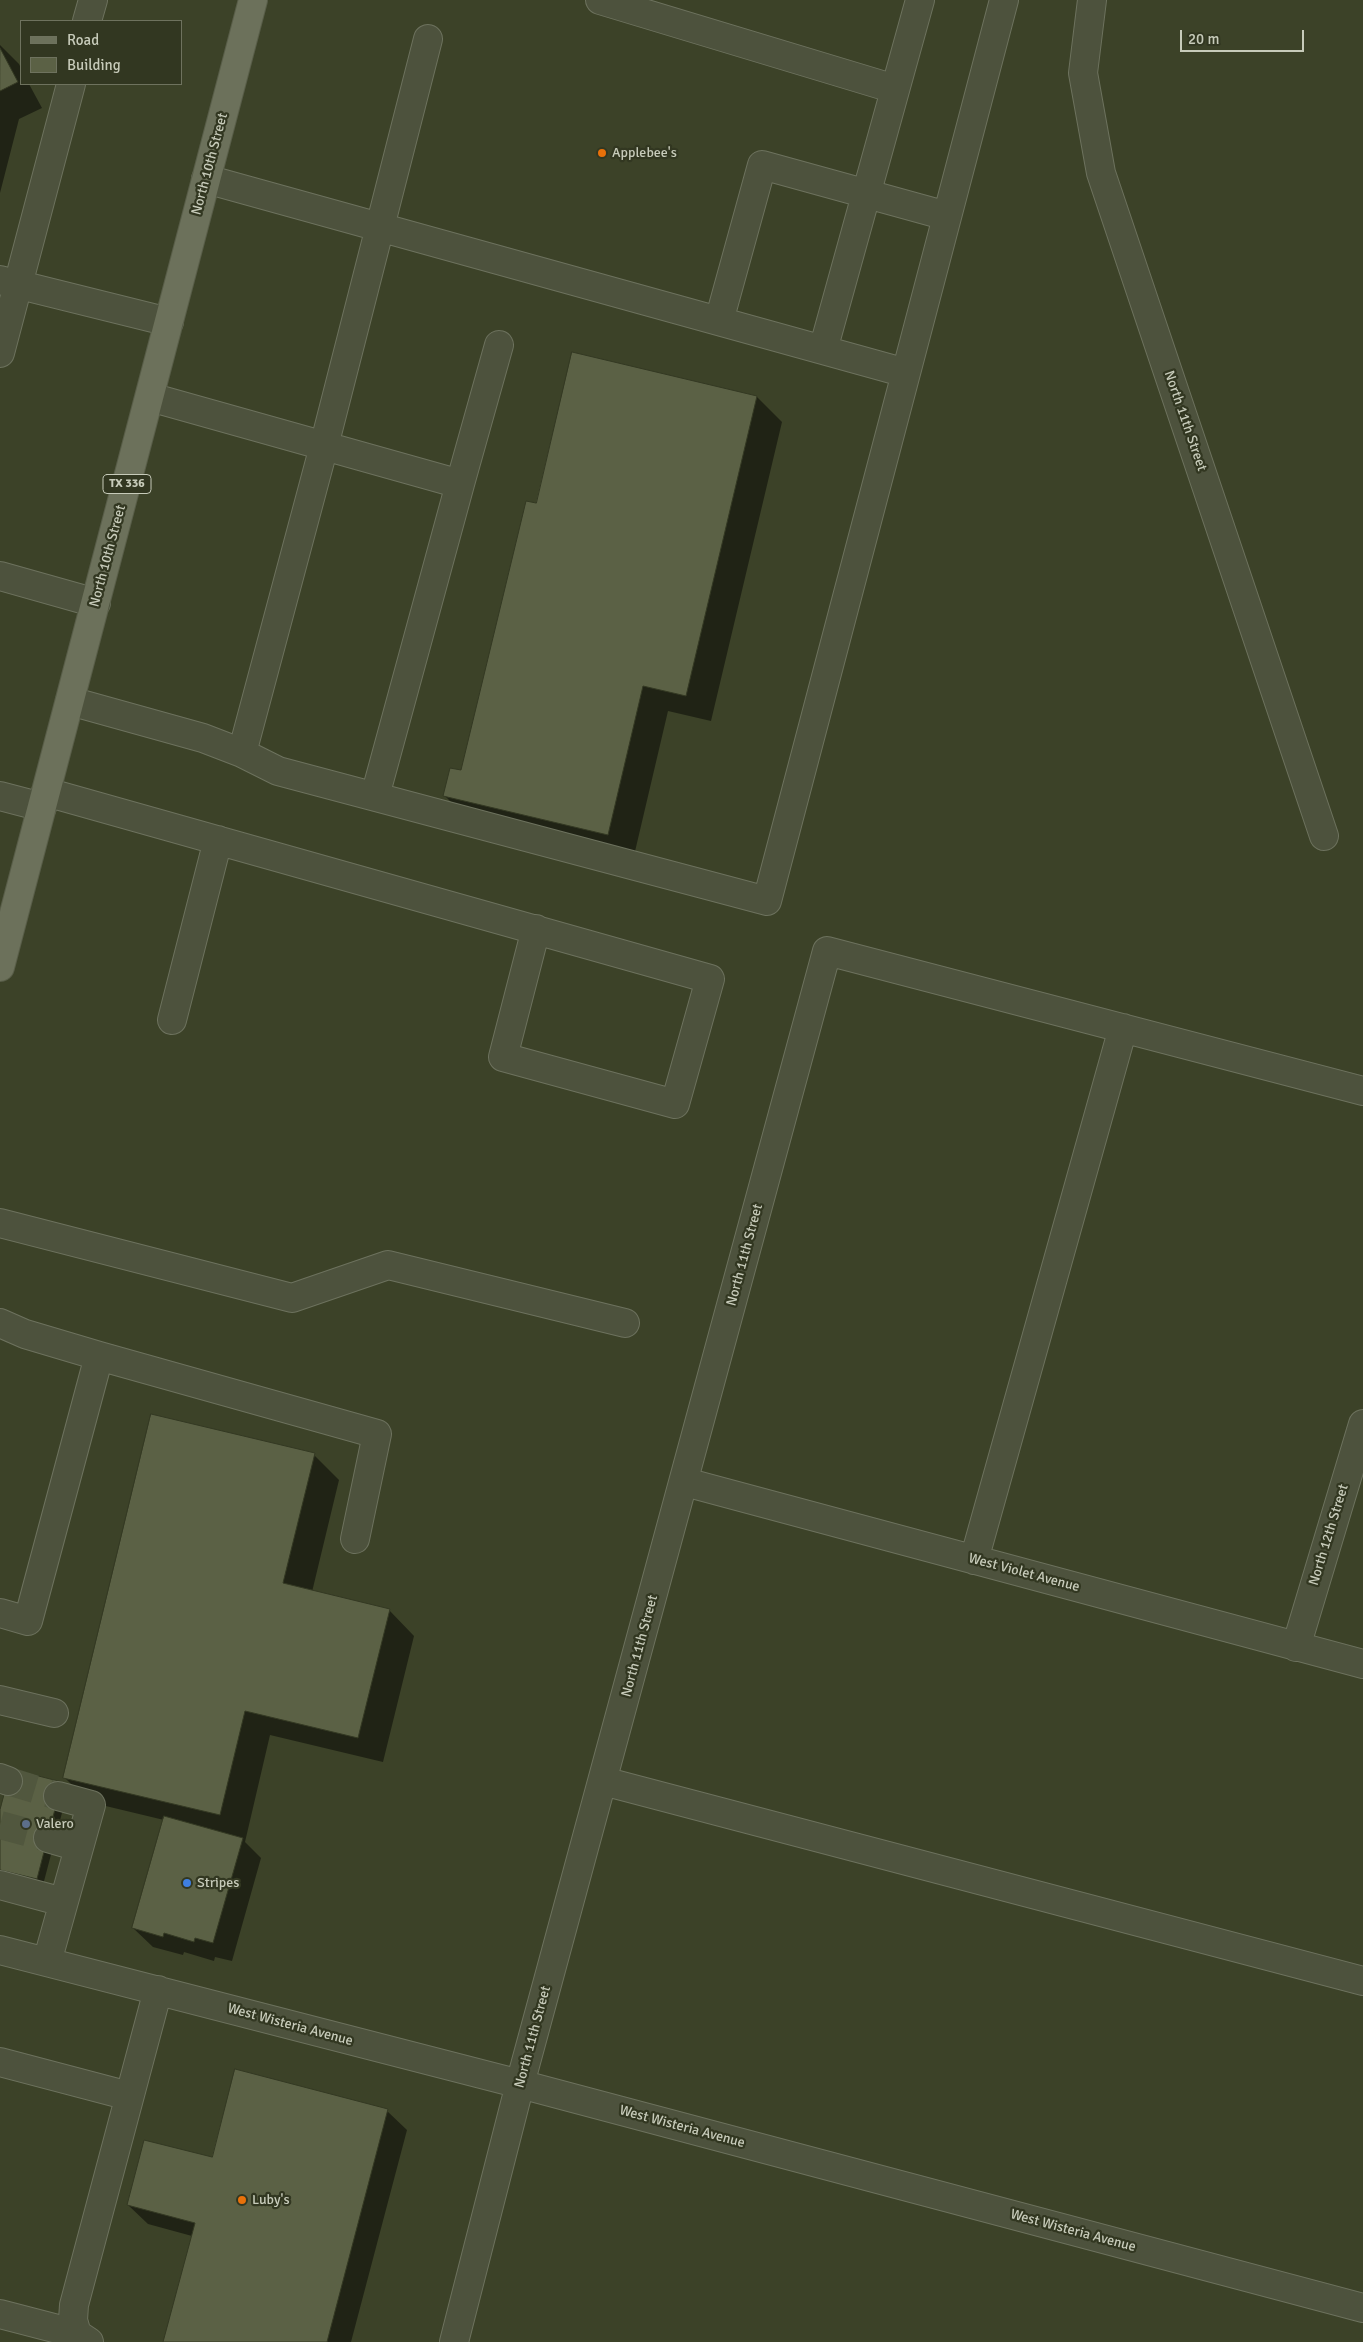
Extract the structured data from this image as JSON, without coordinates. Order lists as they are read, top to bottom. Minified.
{"streets":{"main road":["North 10th Street","TX 336"],"street":["North 11th Street","North 12th Street","West Violet Avenue","West Wisteria Avenue"]},"crossings":[["North 11th Street","West Violet Avenue"],["North 11th Street","West Wisteria Avenue"],["North 12th Street","West Violet Avenue"]],"places":["Applebee's","Valero","Stripes","Luby's"],"legend":["Road","Building"],"scale_bar":"20 m"}
